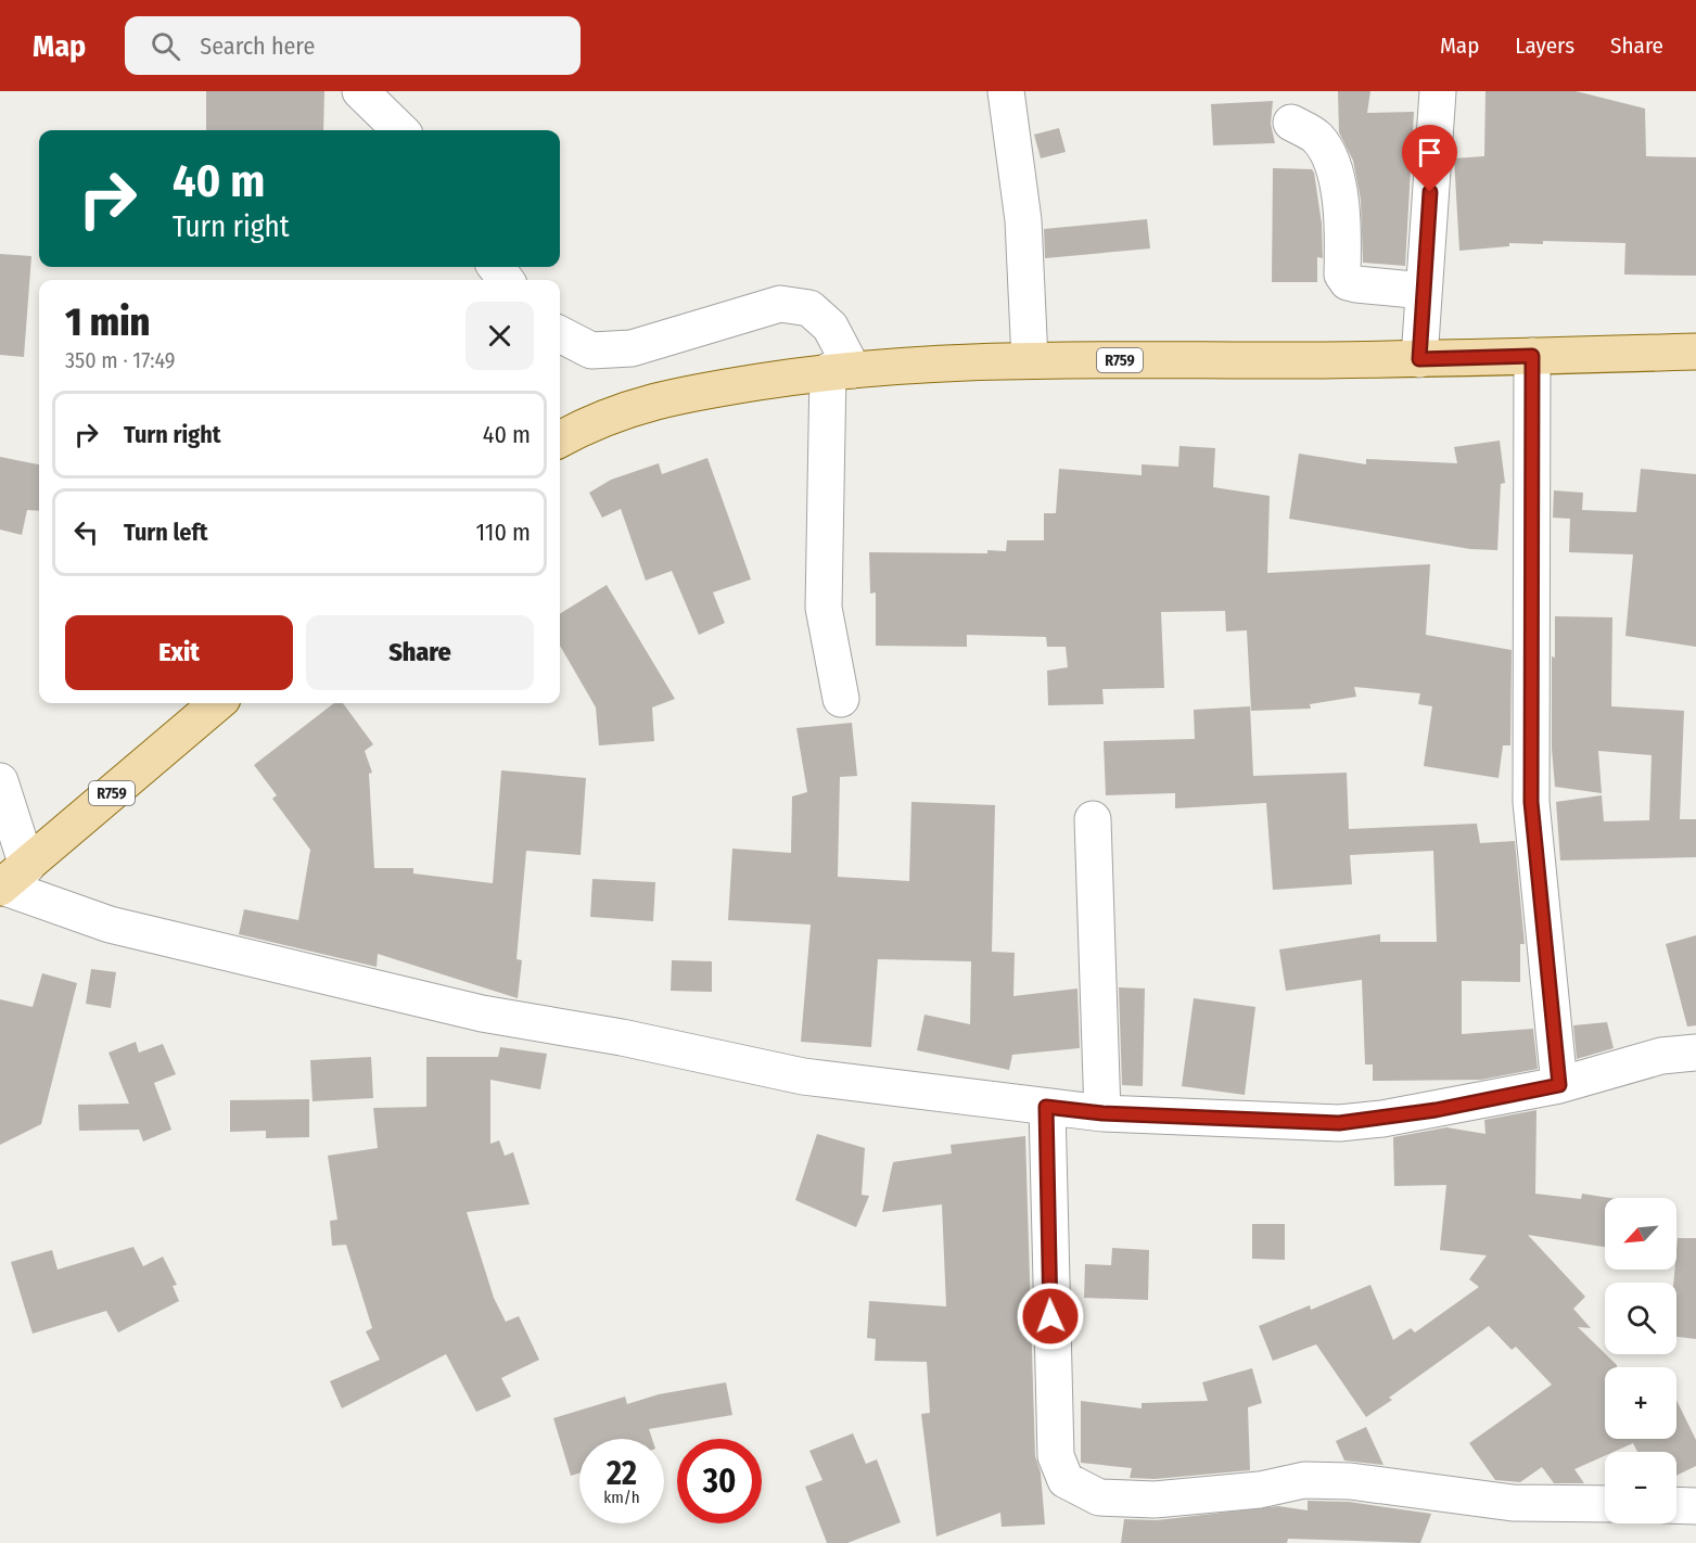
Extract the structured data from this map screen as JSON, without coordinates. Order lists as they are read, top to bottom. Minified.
{"streets":{"main road":["R759"]},"north":"bottom left","page":{"header":"Map","search":"Search here","nav":["Map","Layers","Share"],"turn":["40 m","Turn right"],"heading":["1 min","350 m · 17:49"],"list":[{"name":"Turn right","value":"40 m"},{"name":"Turn left","value":"110 m"}],"buttons":["Exit","Share"],"map_buttons":["+","−"],"speed":"22 km/h","limit":"30"}}
